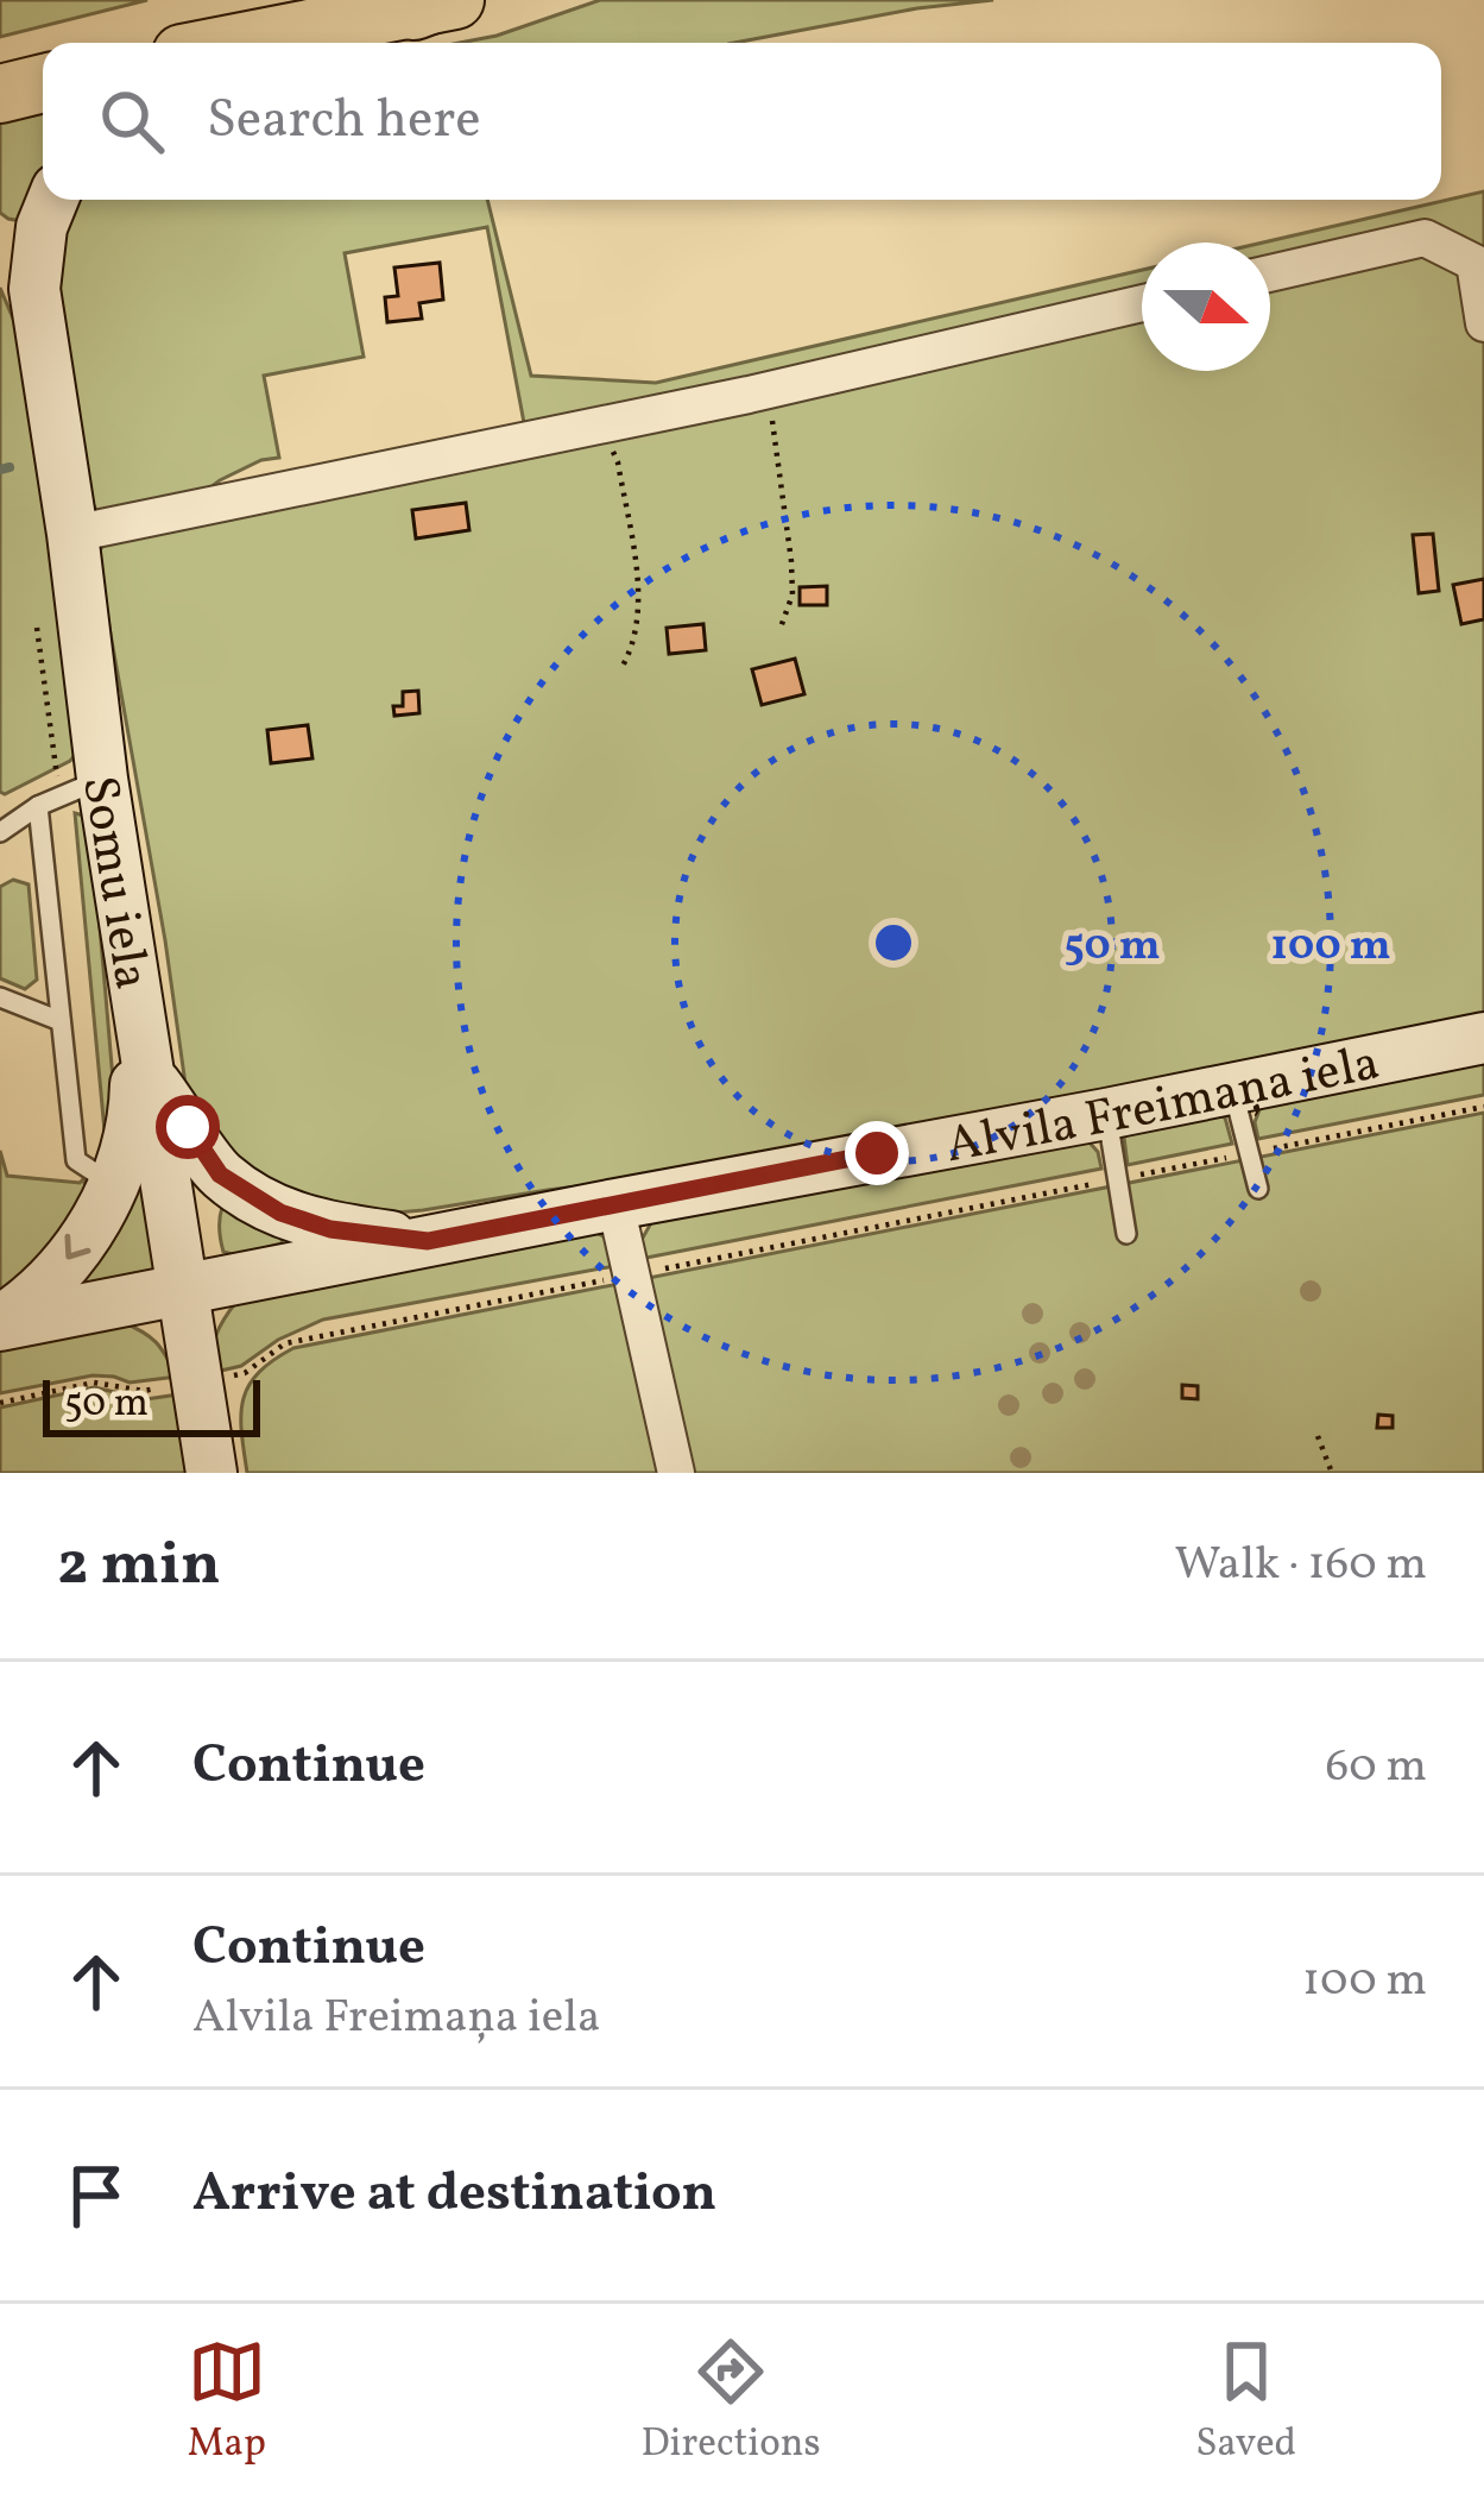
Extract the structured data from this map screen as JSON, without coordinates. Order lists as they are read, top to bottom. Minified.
{"streets":{"main road":["Somu iela","Alvila Freimaņa iela"]},"crossings":[["Somu iela","Alvila Freimaņa iela"]],"scale_bar":"50 m","north":"right","page":{"search":"Search here","scale":"50 m","heading":["2 min","Walk · 160 m"],"list":[["Continue","60 m"],["Continue","Alvila Freimaņa iela","100 m"],"Arrive at destination"],"nav":["Map","Directions","Saved"]},"rings":["50 m","100 m"]}
